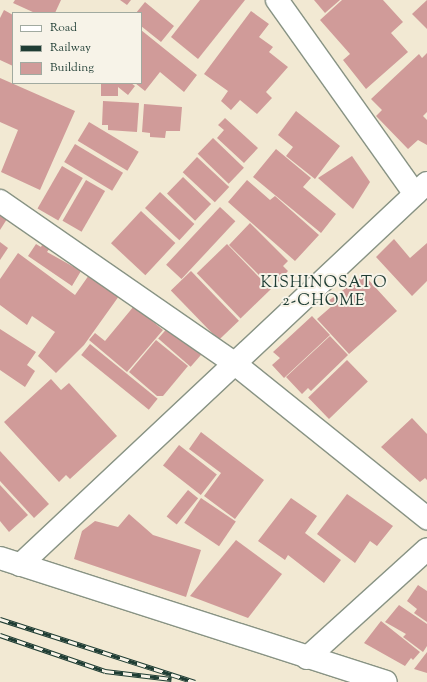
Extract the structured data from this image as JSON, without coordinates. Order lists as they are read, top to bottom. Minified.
{"districts":["KISHINOSATO 2-CHOME"],"legend":["Road","Railway","Building"]}
